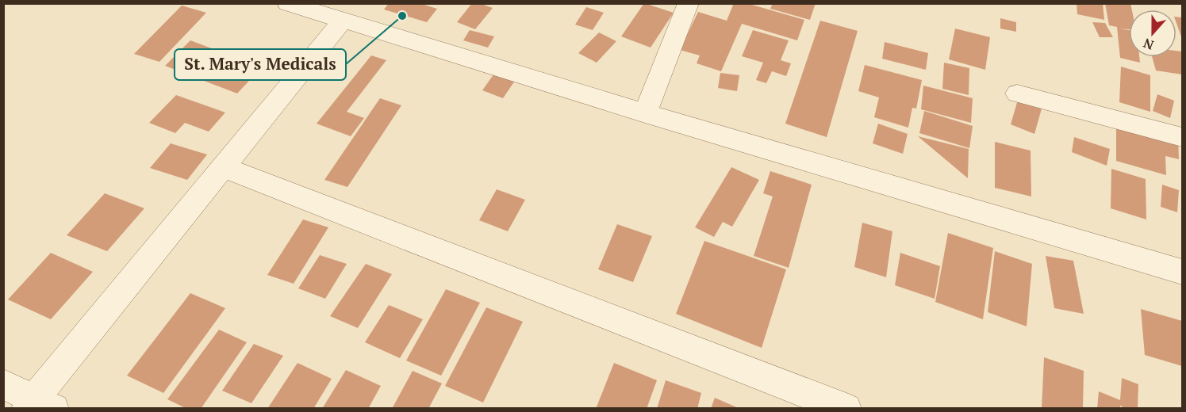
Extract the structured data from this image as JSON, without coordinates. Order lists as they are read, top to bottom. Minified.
{"places":["St. Mary's Medicals"],"north":"bottom"}
